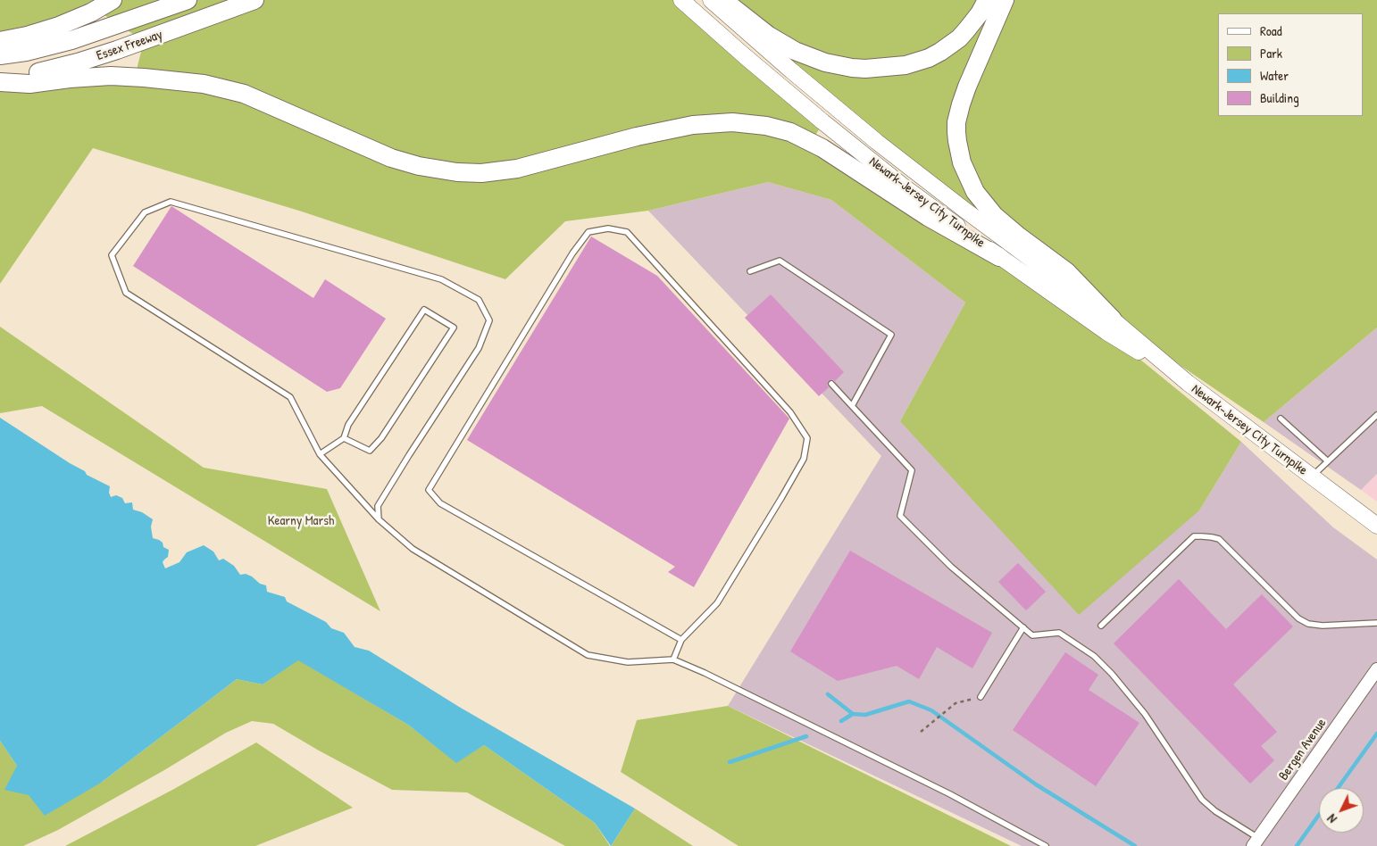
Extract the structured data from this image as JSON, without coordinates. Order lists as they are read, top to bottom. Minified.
{"streets":{"highway":["Essex Freeway"],"main road":["Newark-Jersey City Turnpike"],"street":["Bergen Avenue"]},"parks":["Kearny Marsh"],"legend":["Road","Park","Water","Building"],"north":"bottom left"}
